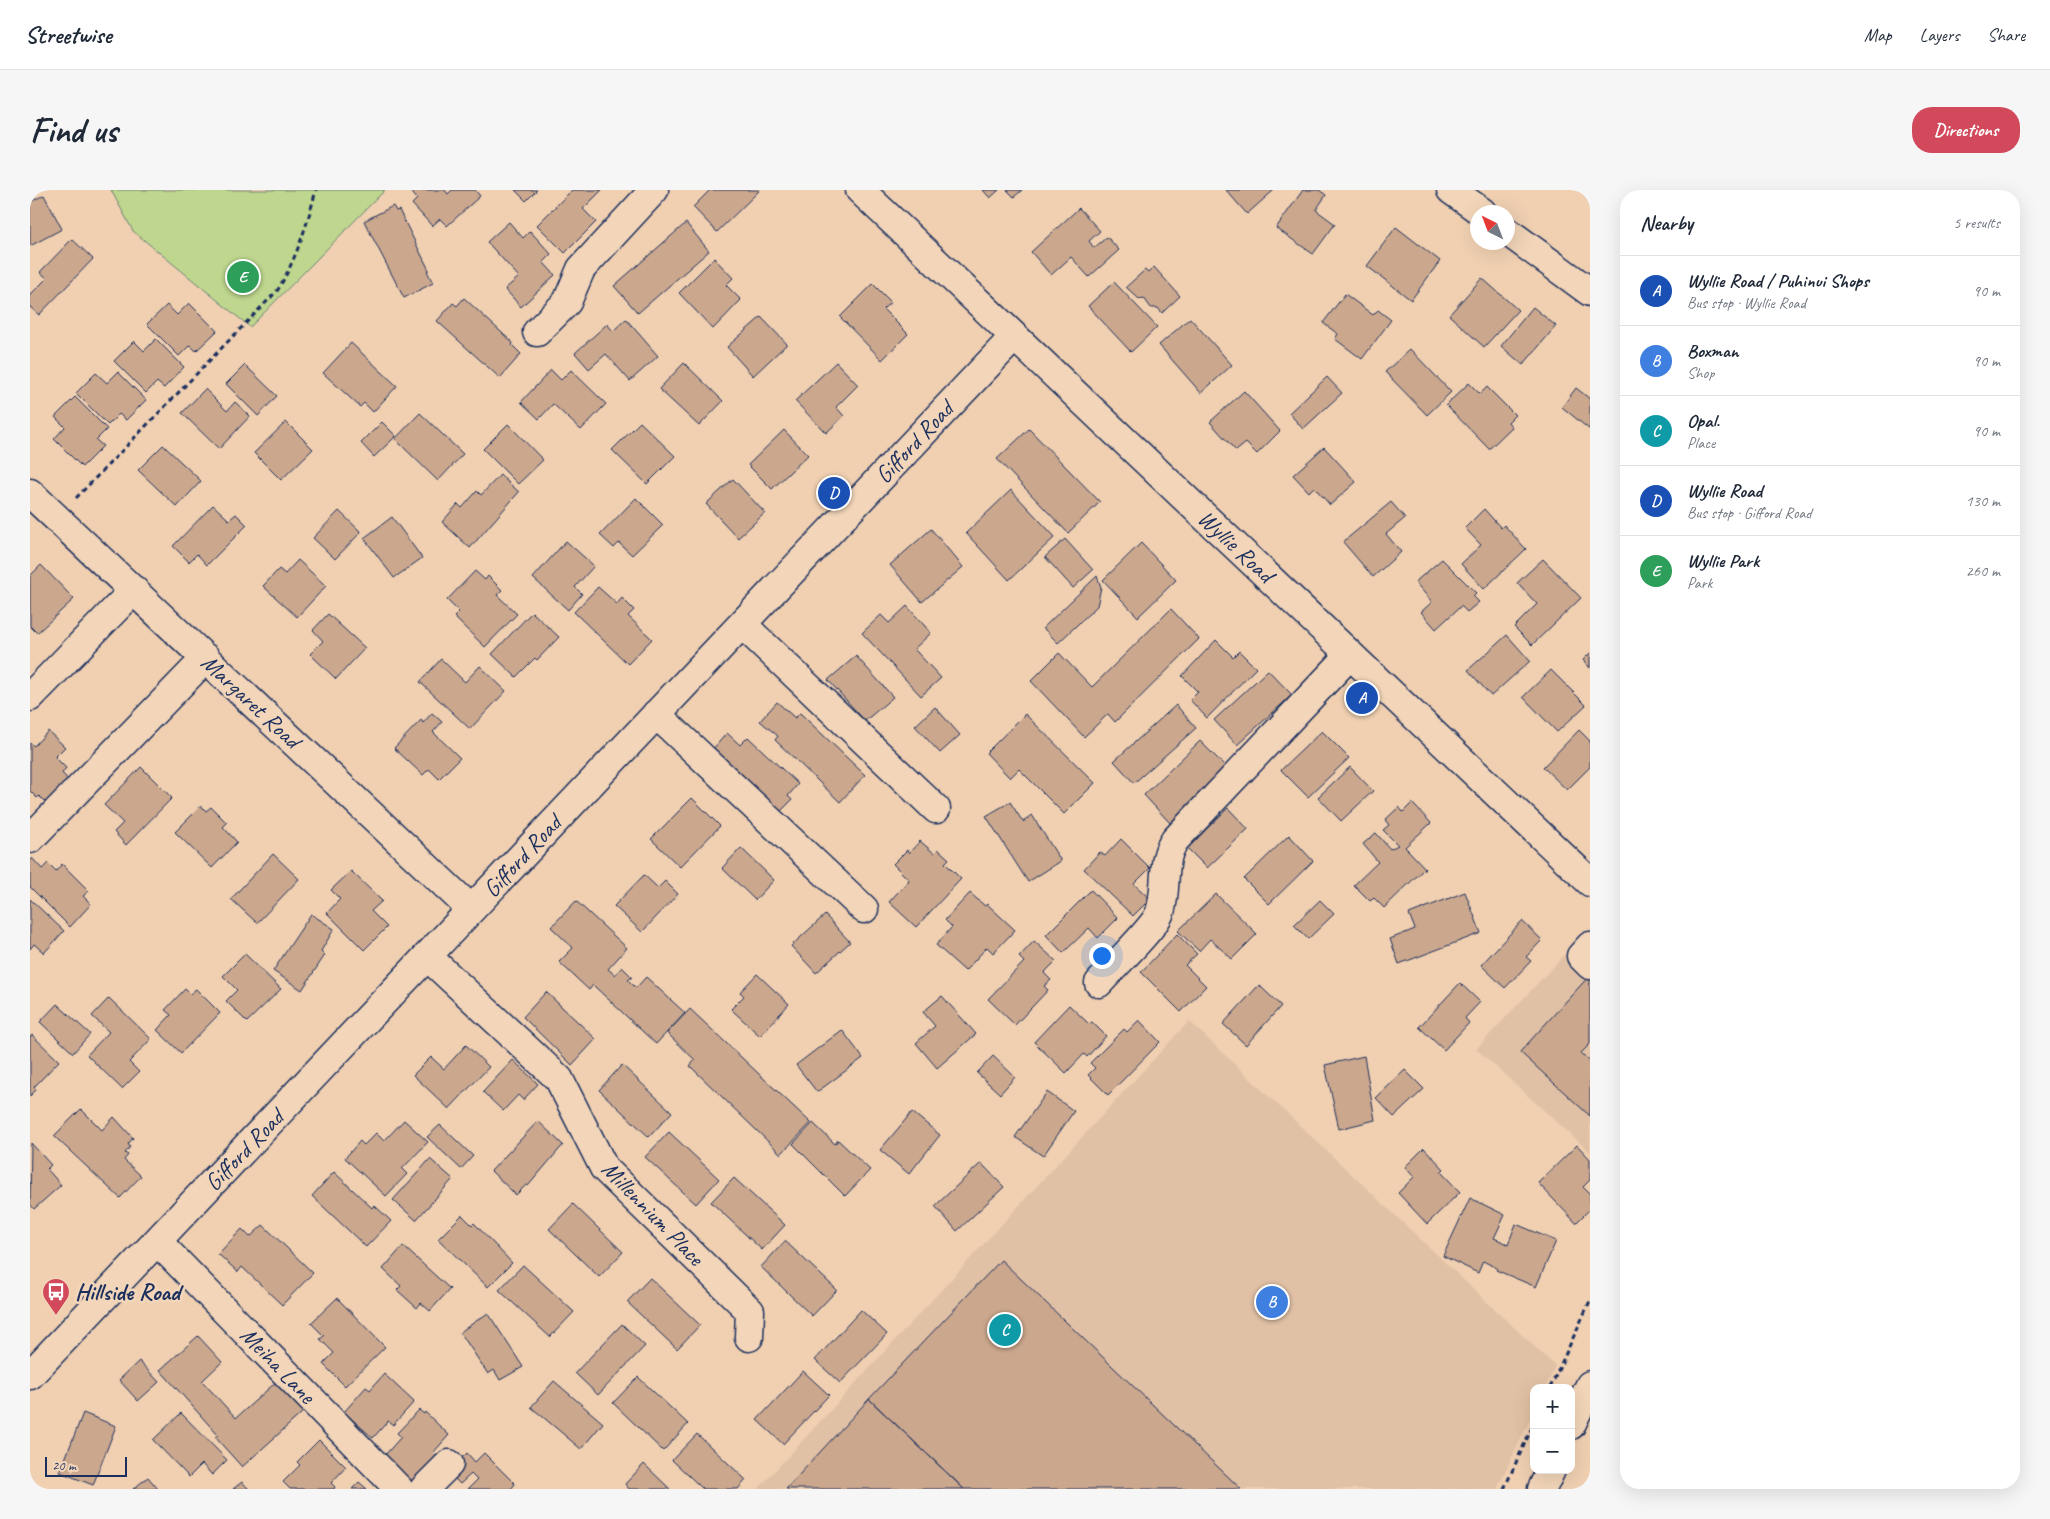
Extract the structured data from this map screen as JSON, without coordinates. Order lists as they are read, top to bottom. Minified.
{"streets":{"street":["Gifford Road","Wyllie Road","Margaret Road","Millennium Place","Meiha Lane"]},"crossings":[["Gifford Road","Wyllie Road"],["Gifford Road","Margaret Road"],["Gifford Road","Millennium Place"],["Gifford Road","Meiha Lane"]],"places":{"bus stop":["Hillside Road"]},"scale_bar":"20 m","north":"top left","page":{"header":"Streetwise","nav":["Map","Layers","Share"],"buttons":"Directions","title":"Find us","heading":["Nearby","5 results"],"list":[{"mark":"A","name":"Wyllie Road / Puhinui Shops","note":"Bus stop · Wyllie Road","value":"90 m"},{"mark":"B","name":"Boxman","note":"Shop","value":"90 m"},{"mark":"C","name":"Opal.","note":"Place","value":"90 m"},{"mark":"D","name":"Wyllie Road","note":"Bus stop · Gifford Road","value":"130 m"},{"mark":"E","name":"Wyllie Park","note":"Park","value":"260 m"}],"pins":["E","D","A","B","C"],"map_buttons":["+","−"],"scale":"20 m"}}
